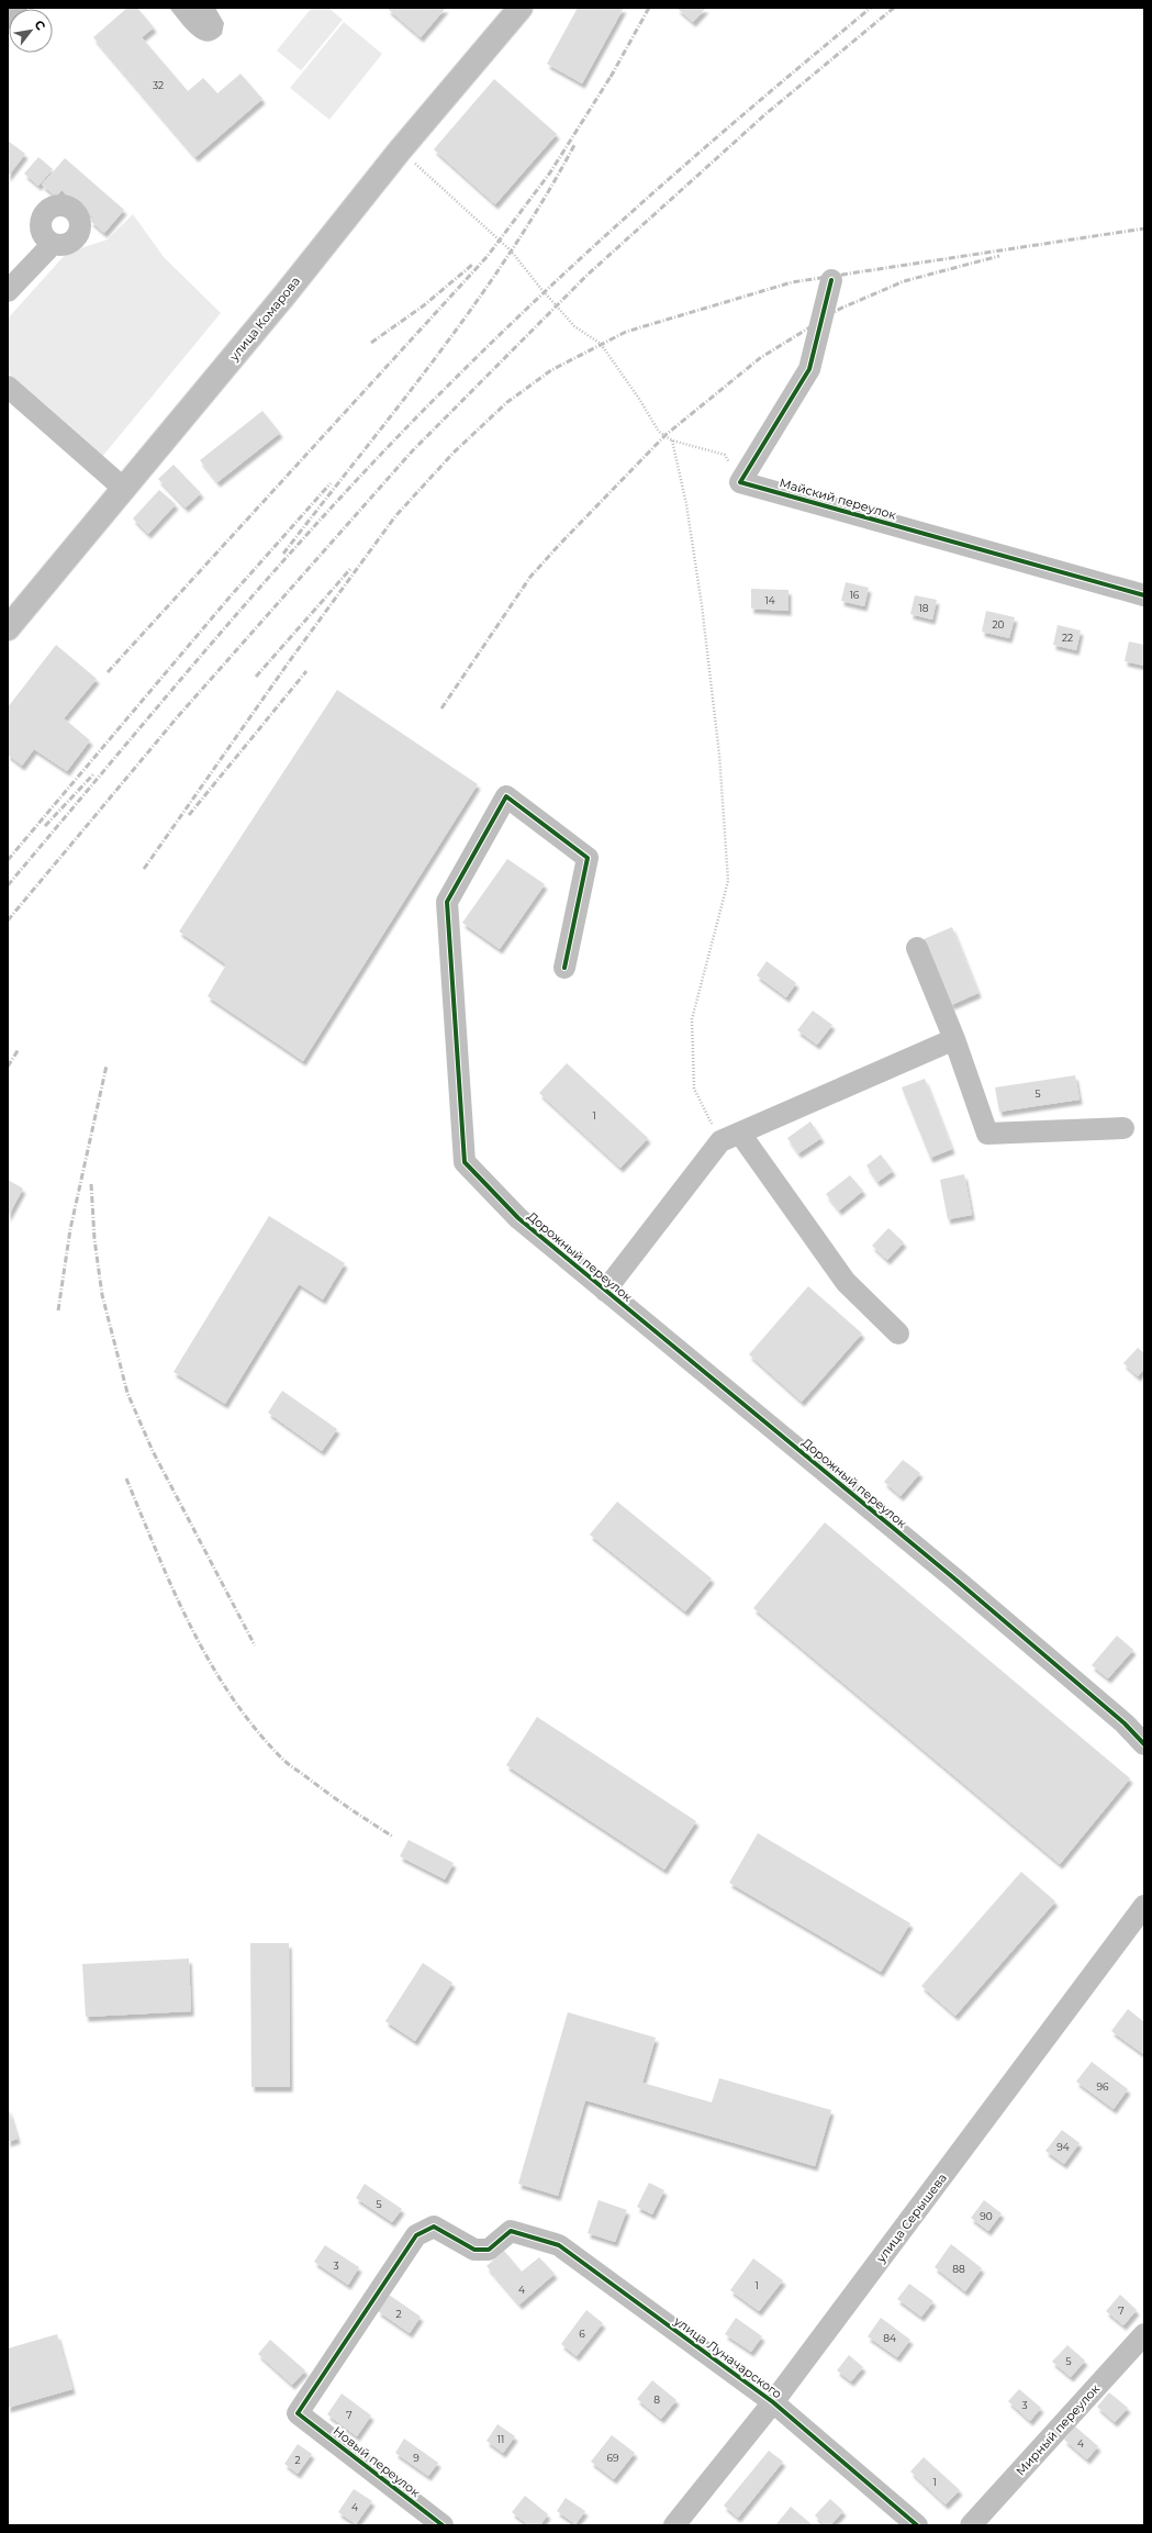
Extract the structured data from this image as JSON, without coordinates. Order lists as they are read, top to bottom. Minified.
{"streets":{"main road":["улица Комарова"],"street":["Майский переулок","Дорожный переулок","улица Серышева","улица Луначарского","Мирный переулок","Новый переулок"]},"crossings":[["улица Серышева","улица Луначарского"],["улица Луначарского","Новый переулок"]],"house_numbers":["32","16","14","18","20","22","5","1","96","94","5","90","3","88","1","4","7","2","6","84","5","8","3","7","11","4","9","69","2","1","4"],"north":"top right"}
